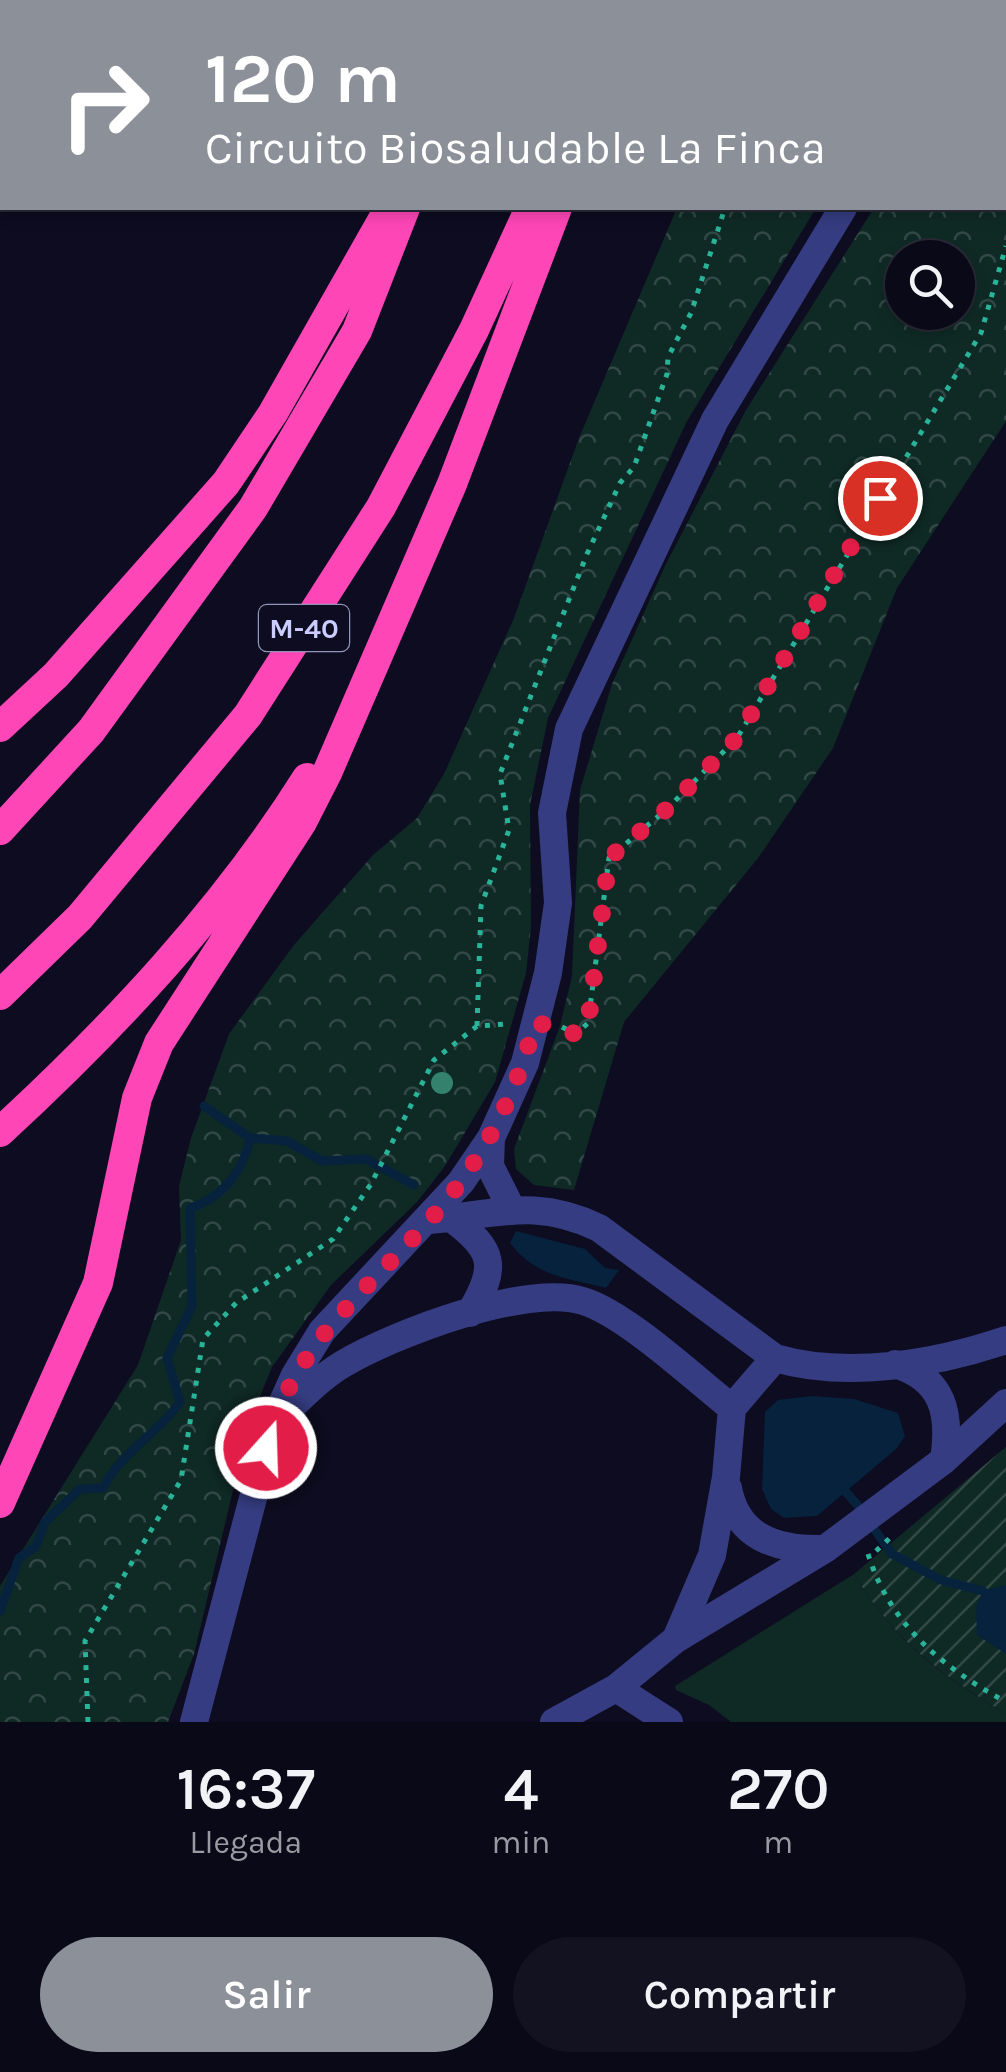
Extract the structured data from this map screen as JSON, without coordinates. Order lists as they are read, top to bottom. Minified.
{"streets":{"highway":["M-40"]},"page":{"turn":["120 m","Circuito Biosaludable La Finca"],"eta":["16:37","Llegada","4","min","270","m"],"buttons":["Salir","Compartir"]}}
